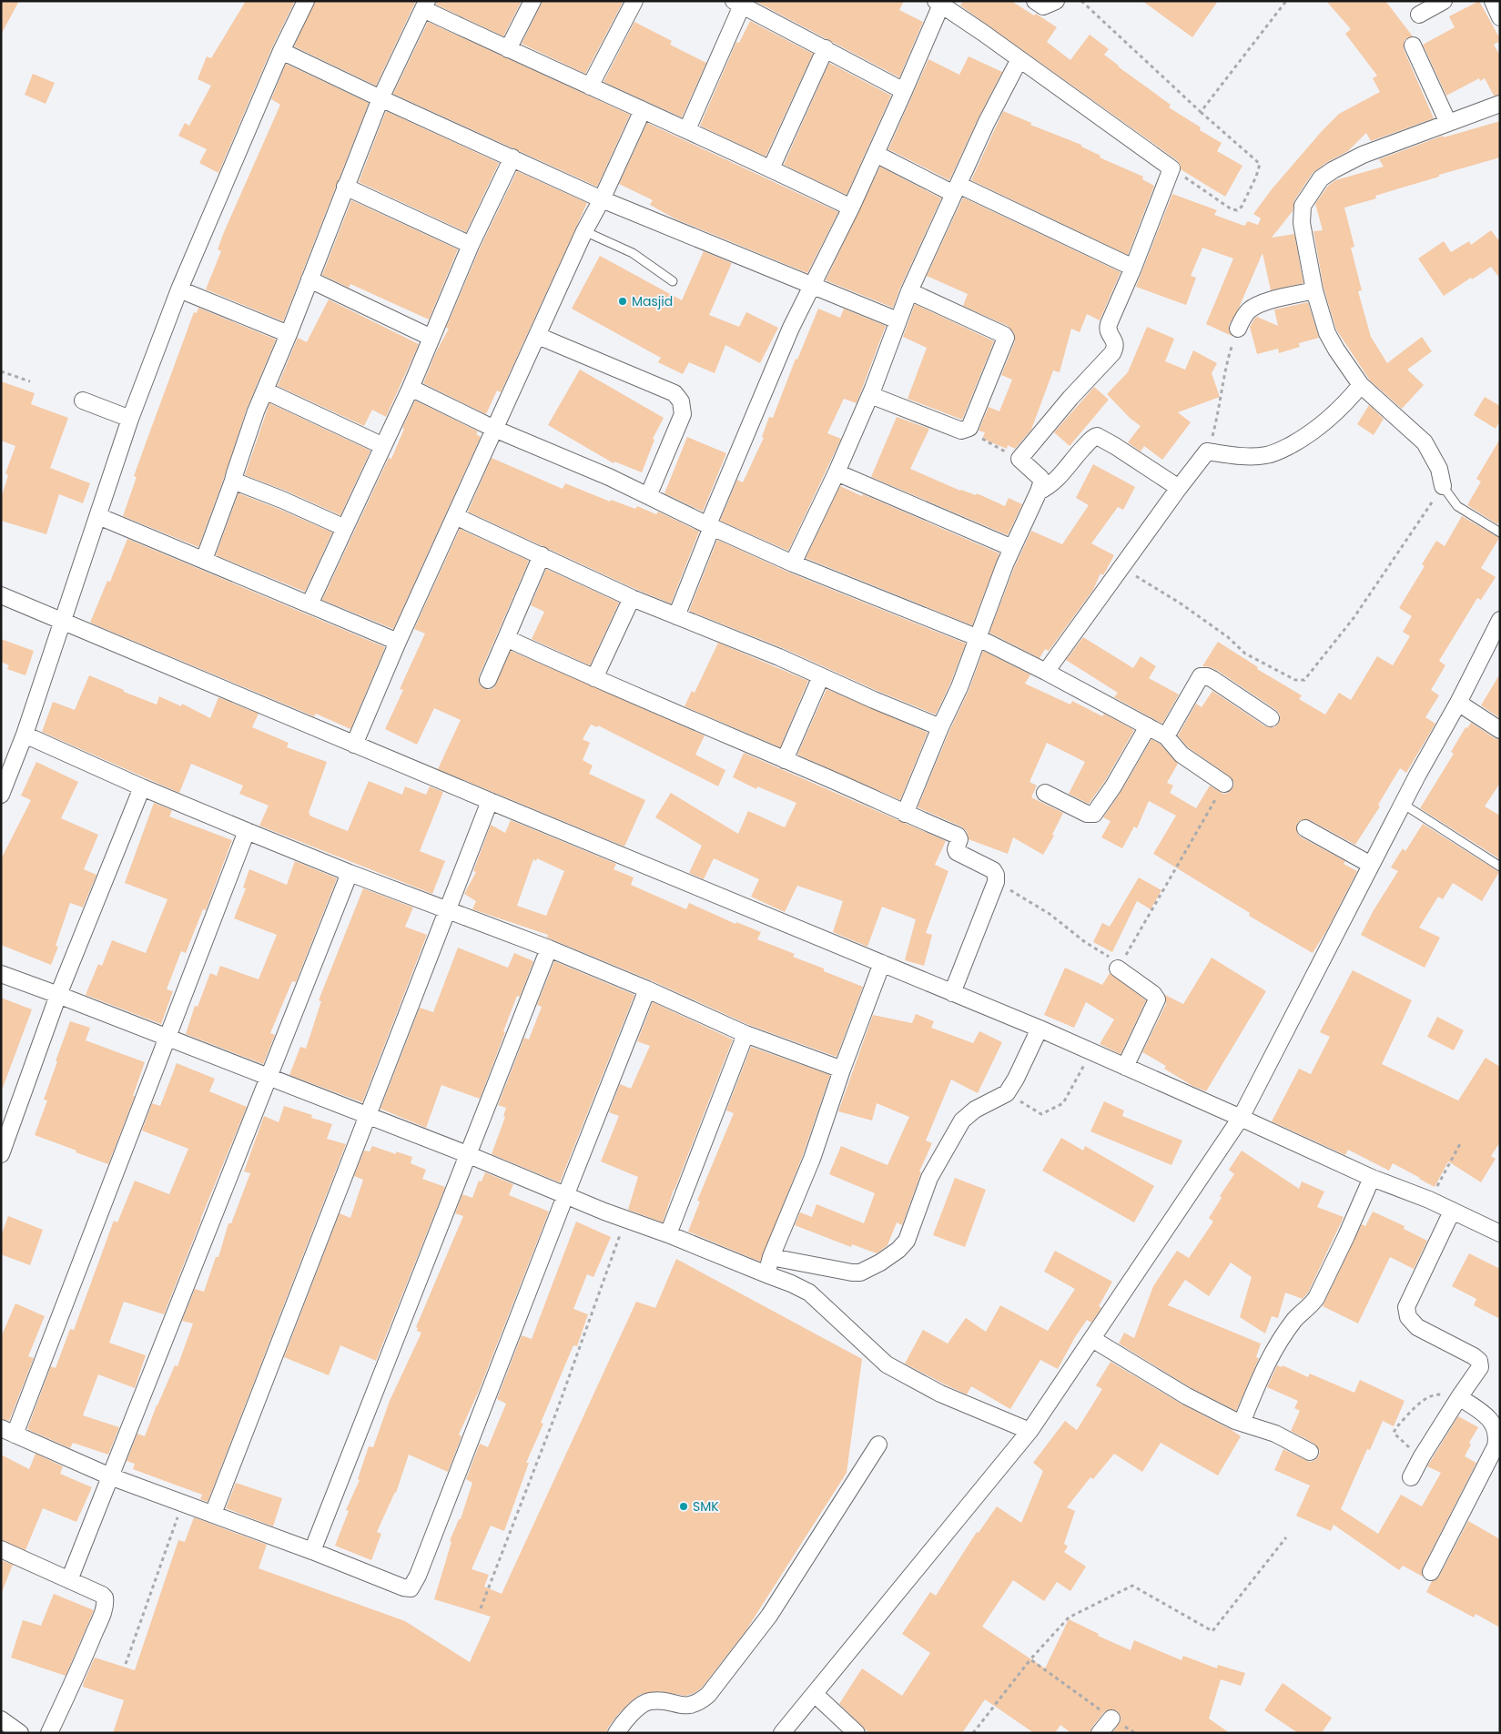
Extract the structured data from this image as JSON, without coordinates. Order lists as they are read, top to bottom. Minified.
{"places":["Masjid","SMK"]}
